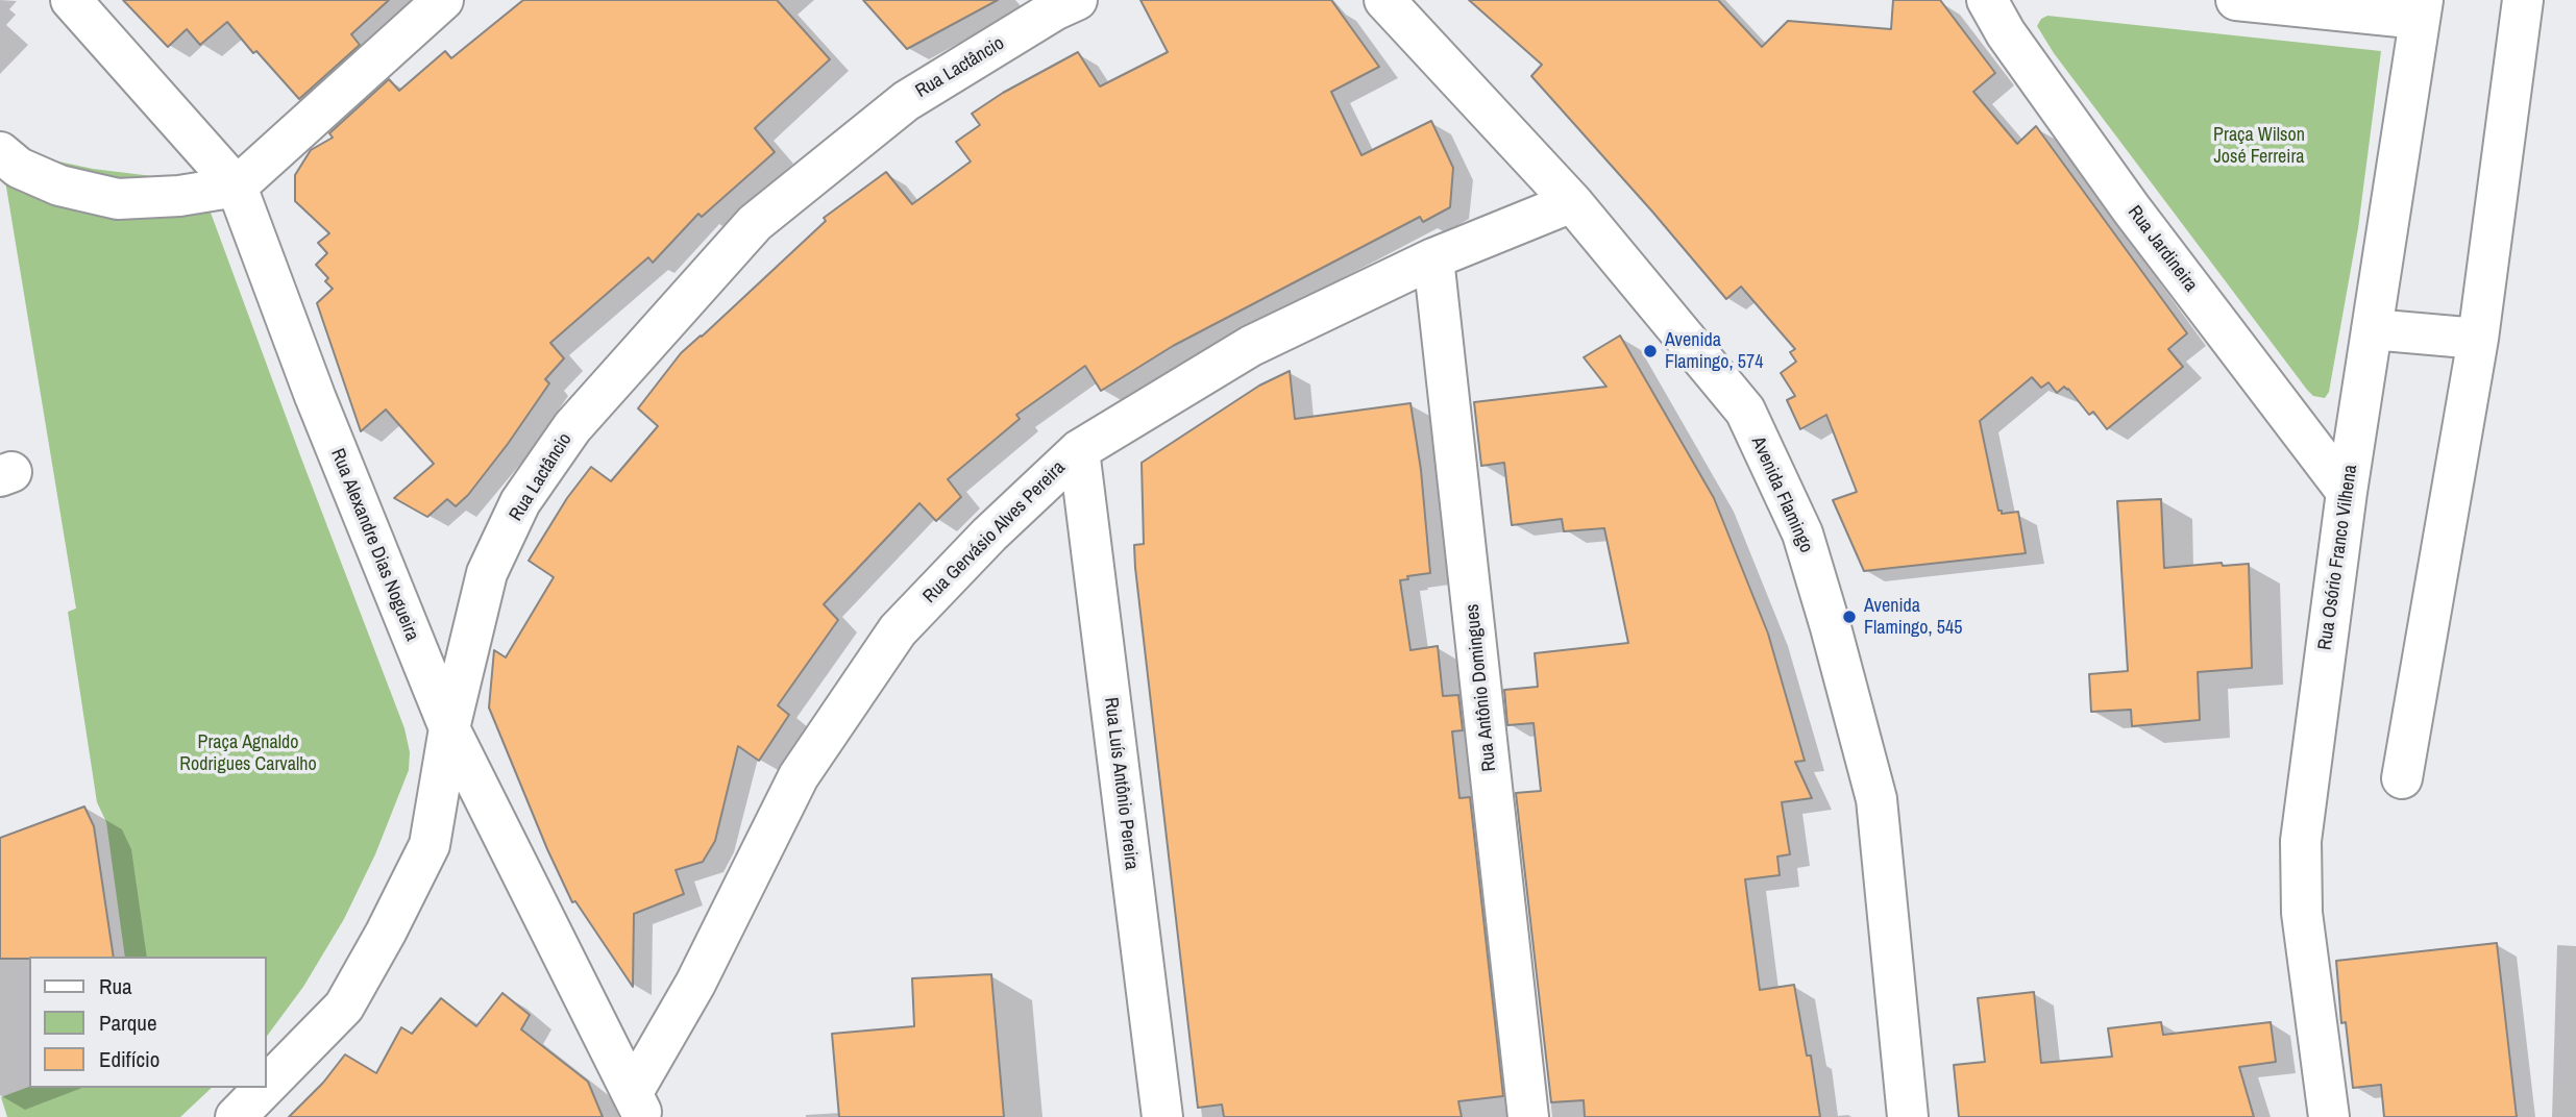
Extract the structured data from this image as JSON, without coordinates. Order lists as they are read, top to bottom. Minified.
{"streets":{"street":["Rua Lactâncio","Rua Jardineira","Avenida Flamingo","Rua Gervásio Alves Pereira","Rua Alexandre Dias Nogueira","Rua Osório Franco Vilhena","Rua Antônio Domingues","Rua Luís Antônio Pereira"]},"crossings":[["Rua Lactâncio","Rua Alexandre Dias Nogueira"],["Rua Jardineira","Rua Osório Franco Vilhena"],["Avenida Flamingo","Rua Gervásio Alves Pereira"],["Rua Gervásio Alves Pereira","Rua Alexandre Dias Nogueira"],["Rua Gervásio Alves Pereira","Rua Antônio Domingues"],["Rua Gervásio Alves Pereira","Rua Luís Antônio Pereira"]],"parks":["Praça Wilson José Ferreira","Praça Agnaldo Rodrigues Carvalho"],"places":["Avenida Flamingo, 574","Avenida Flamingo, 545"],"legend":["Rua","Parque","Edifício"]}
